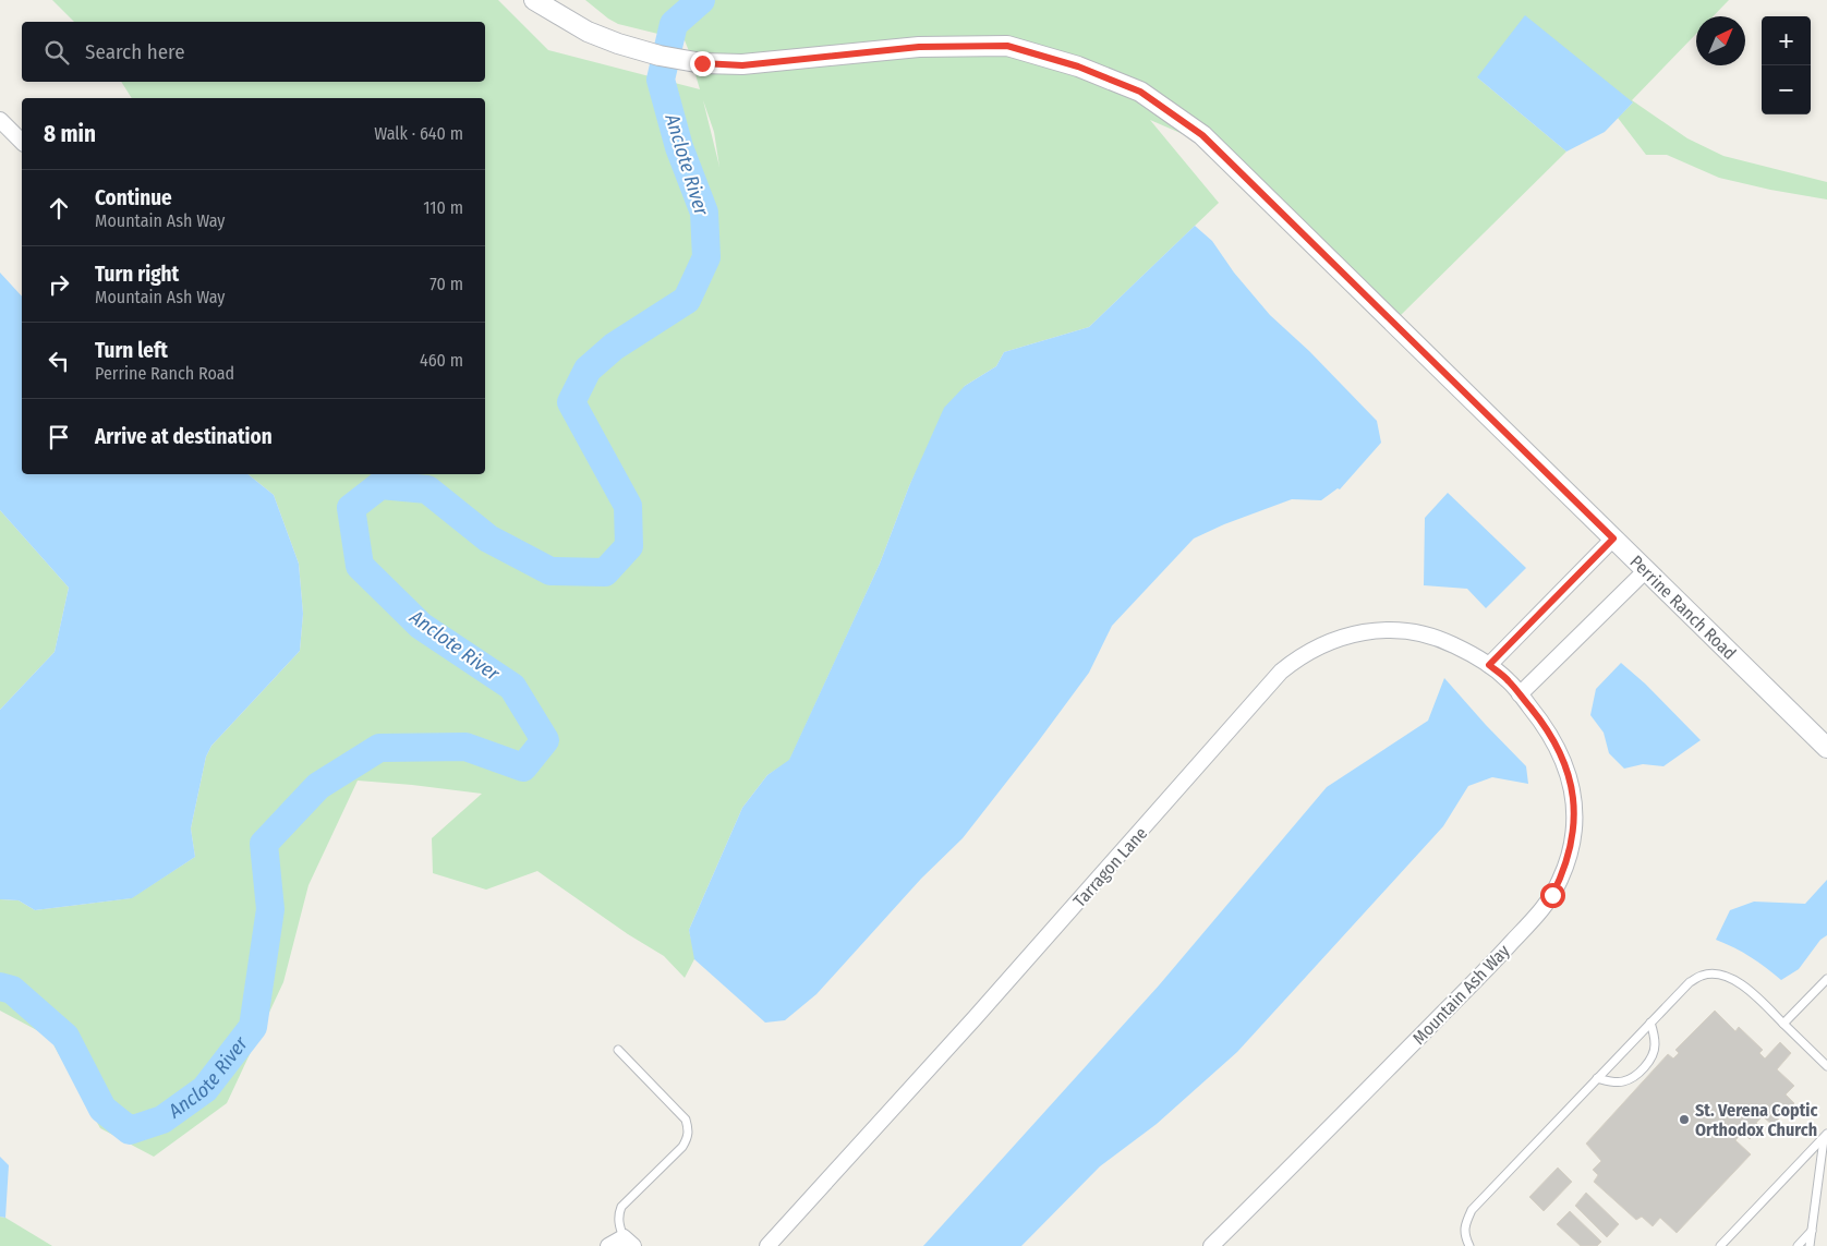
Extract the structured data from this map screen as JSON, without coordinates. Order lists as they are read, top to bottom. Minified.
{"streets":{"street":["Perrine Ranch Road","Tarragon Lane","Mountain Ash Way"]},"crossings":[["Tarragon Lane","Mountain Ash Way"]],"water":["Anclote River"],"places":["St. Verena Coptic Orthodox Church"],"north":"top right","page":{"map_buttons":["+","−"],"search":"Search here","heading":["8 min","Walk · 640 m"],"list":[["Continue","Mountain Ash Way","110 m"],["Turn right","Mountain Ash Way","70 m"],["Turn left","Perrine Ranch Road","460 m"],"Arrive at destination"]}}
